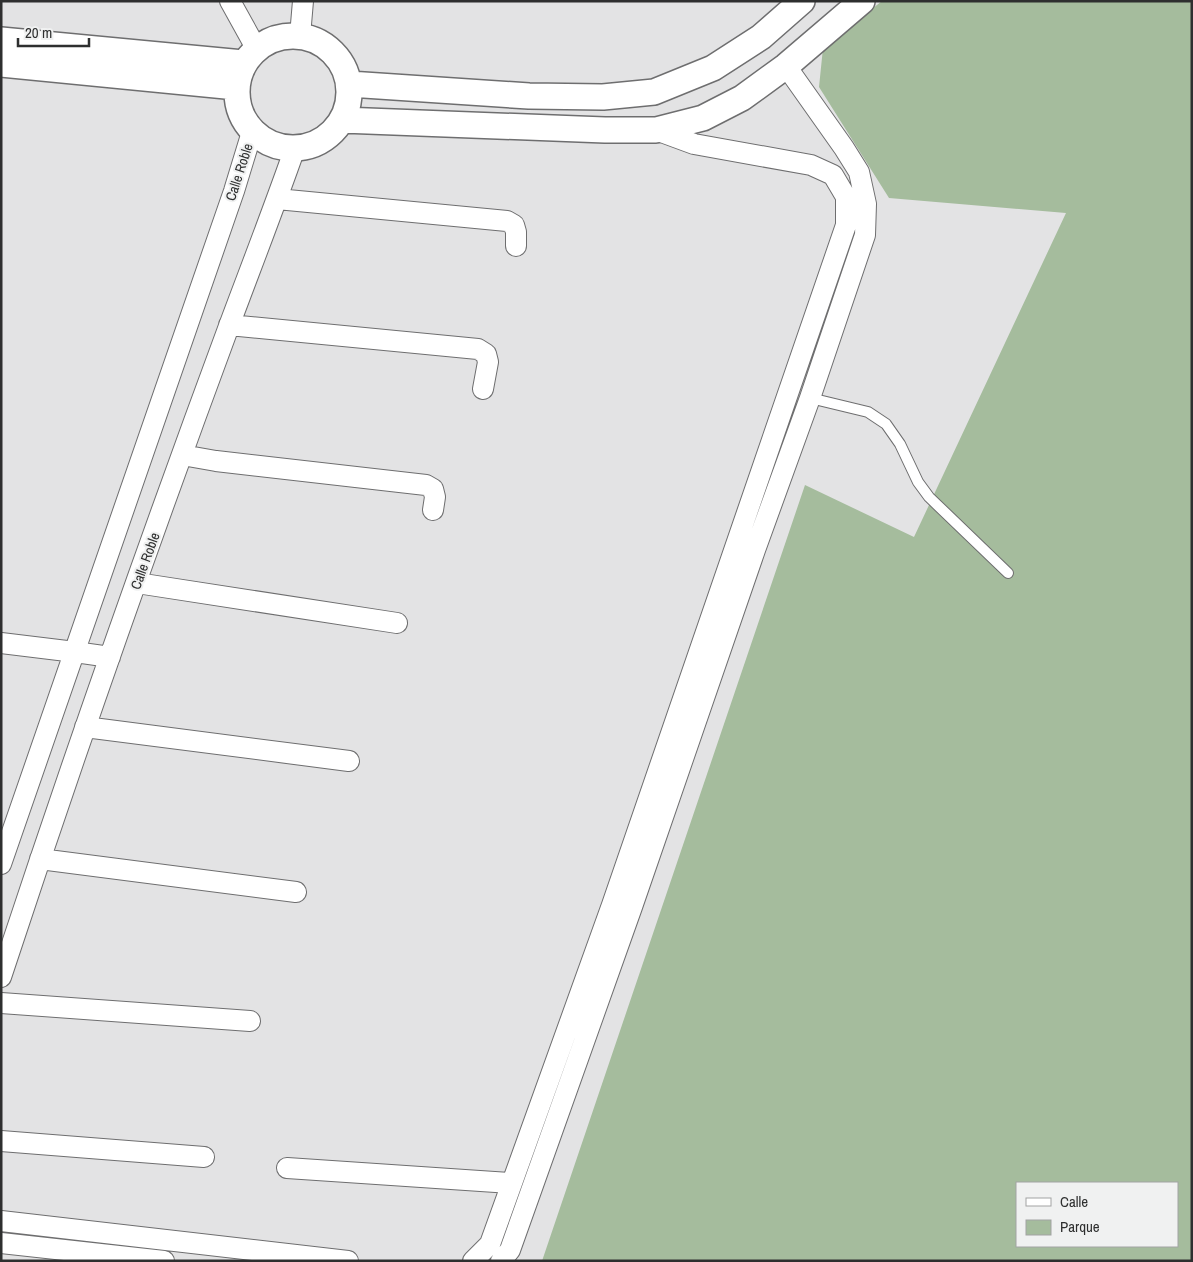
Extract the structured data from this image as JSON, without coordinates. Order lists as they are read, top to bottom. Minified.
{"streets":{"street":["Calle Roble"]},"legend":["Calle","Parque"],"scale_bar":"20 m"}
